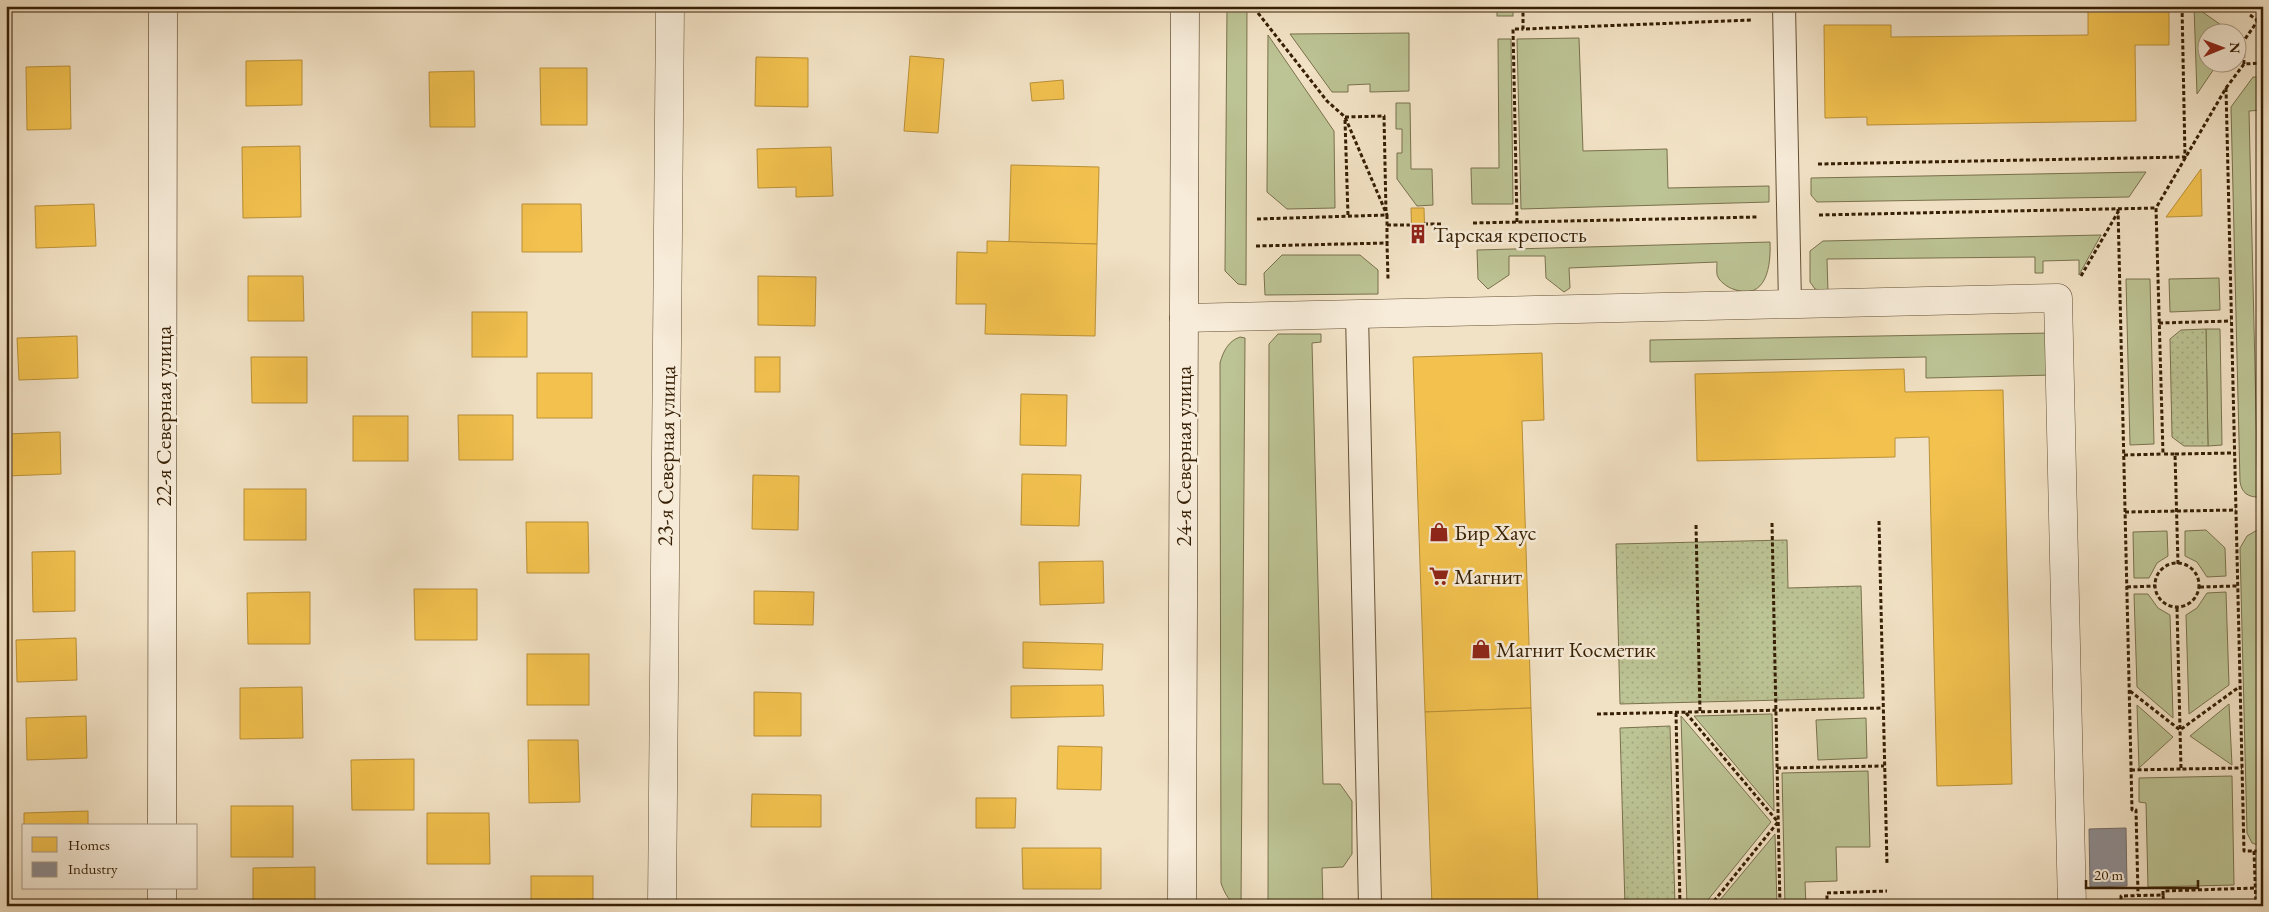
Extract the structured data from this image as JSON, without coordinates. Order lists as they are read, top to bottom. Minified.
{"streets":{"street":["22-я Северная улица","23-я Северная улица","24-я Северная улица"]},"places":{"building":["Тарская крепость"],"shop":["Бир Хаус","Магнит Косметик"],"supermarket":["Магнит"]},"legend":["Homes","Industry"],"scale_bar":"20 m","north":"right"}
